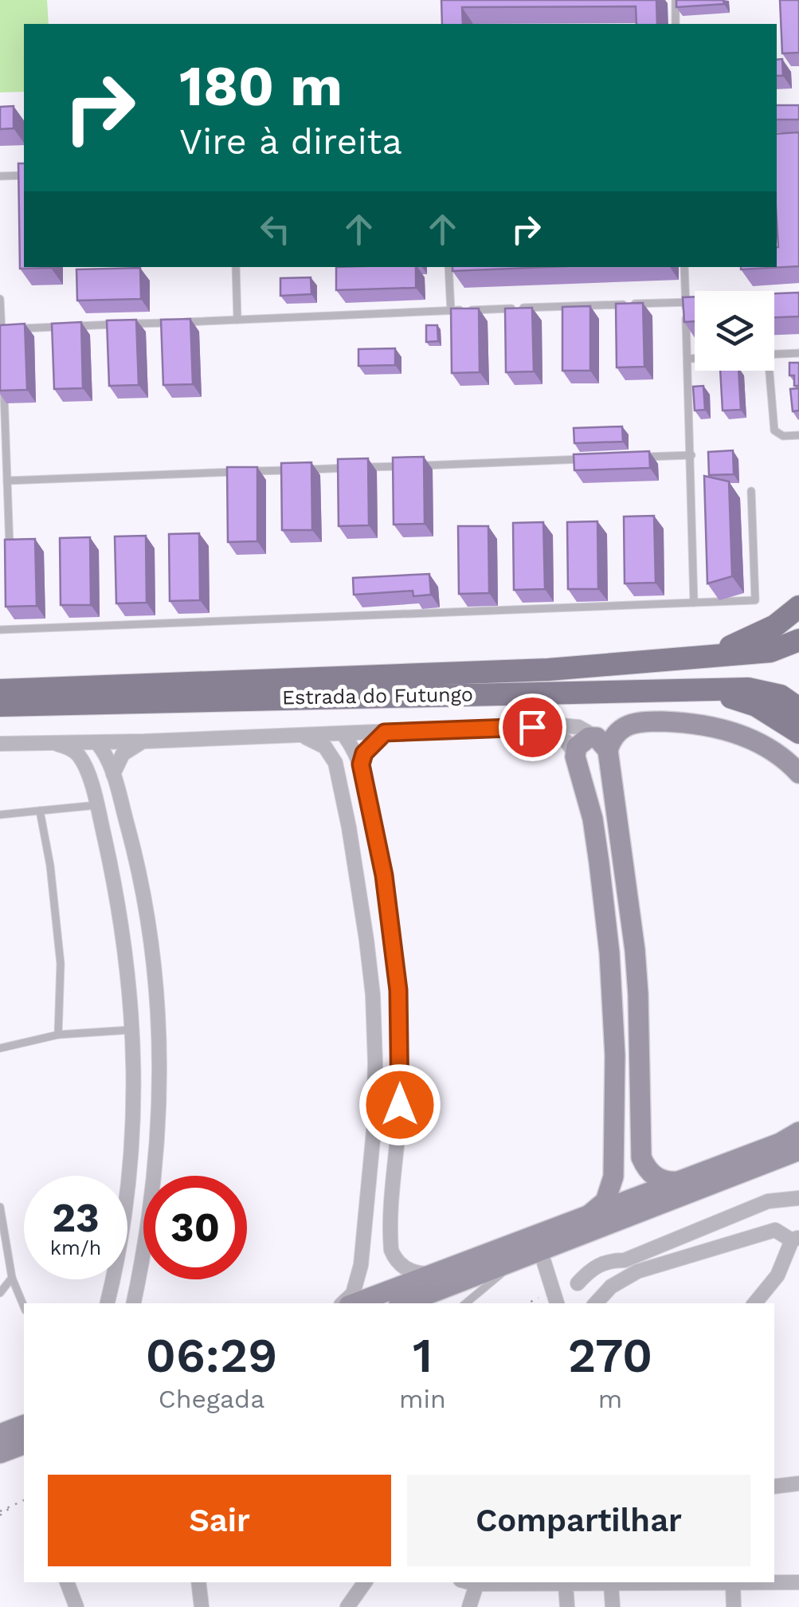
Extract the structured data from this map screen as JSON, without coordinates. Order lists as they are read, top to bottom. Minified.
{"streets":{"main road":["Estrada do Futungo"]},"page":{"turn":["180 m","Vire à direita"],"speed":"23 km/h","limit":"30","eta":["06:29","Chegada","1","min","270","m"],"buttons":["Sair","Compartilhar"]}}
